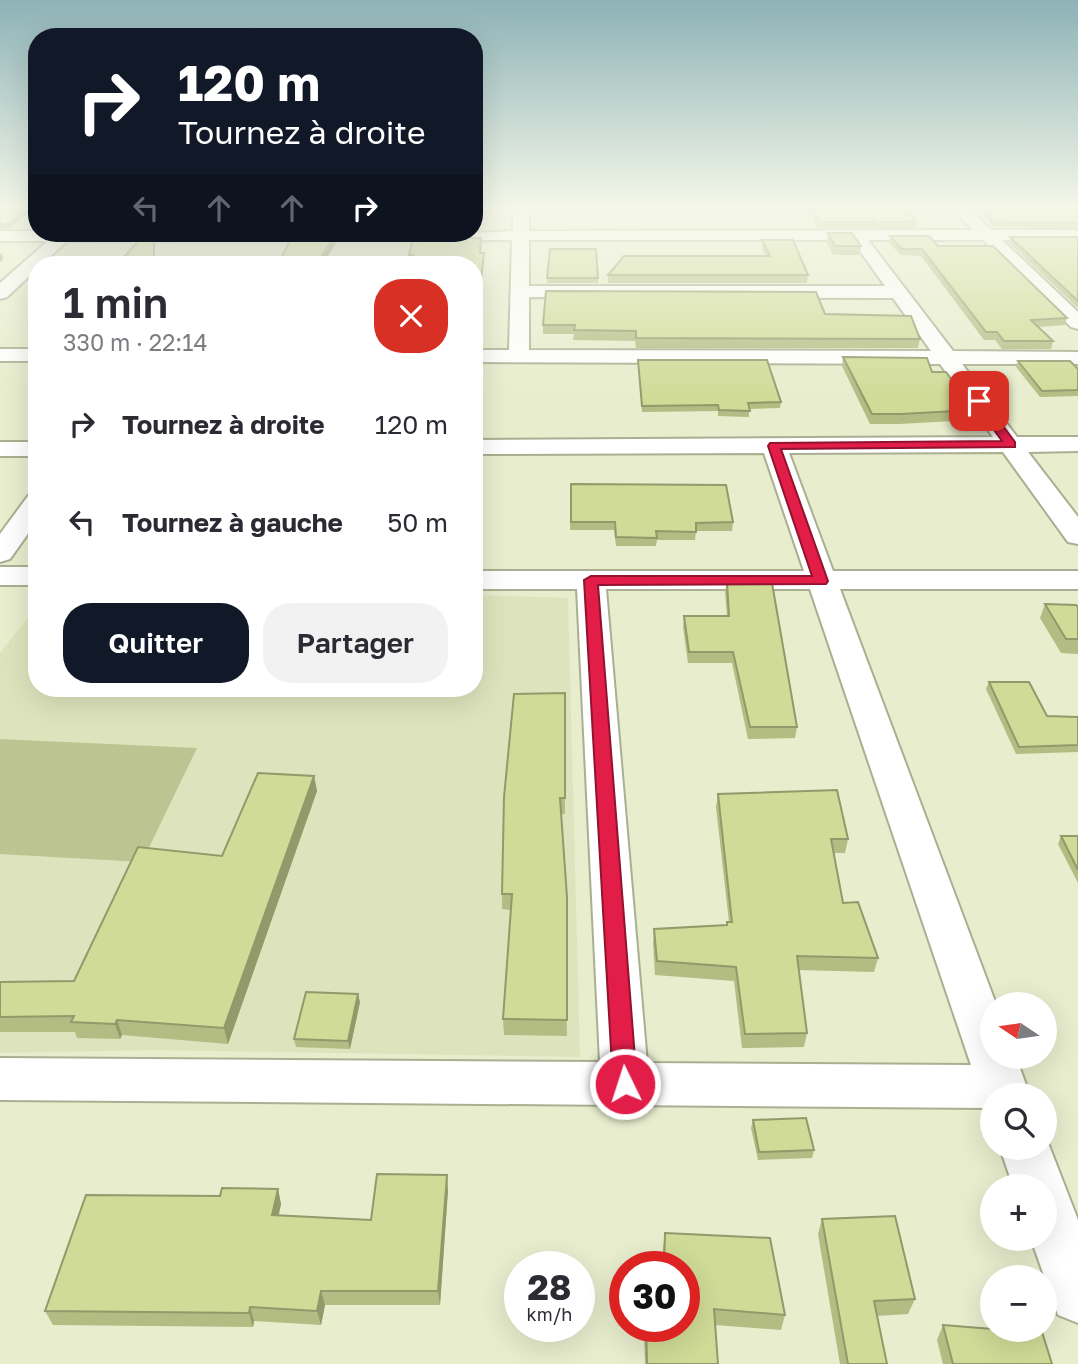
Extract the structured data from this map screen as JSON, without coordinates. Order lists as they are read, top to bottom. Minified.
{"north":"left","page":{"turn":["120 m","Tournez à droite"],"heading":["1 min","330 m · 22:14"],"list":[{"name":"Tournez à droite","value":"120 m"},{"name":"Tournez à gauche","value":"50 m"}],"buttons":["Quitter","Partager"],"map_buttons":["+","−"],"speed":"28 km/h","limit":"30"}}
